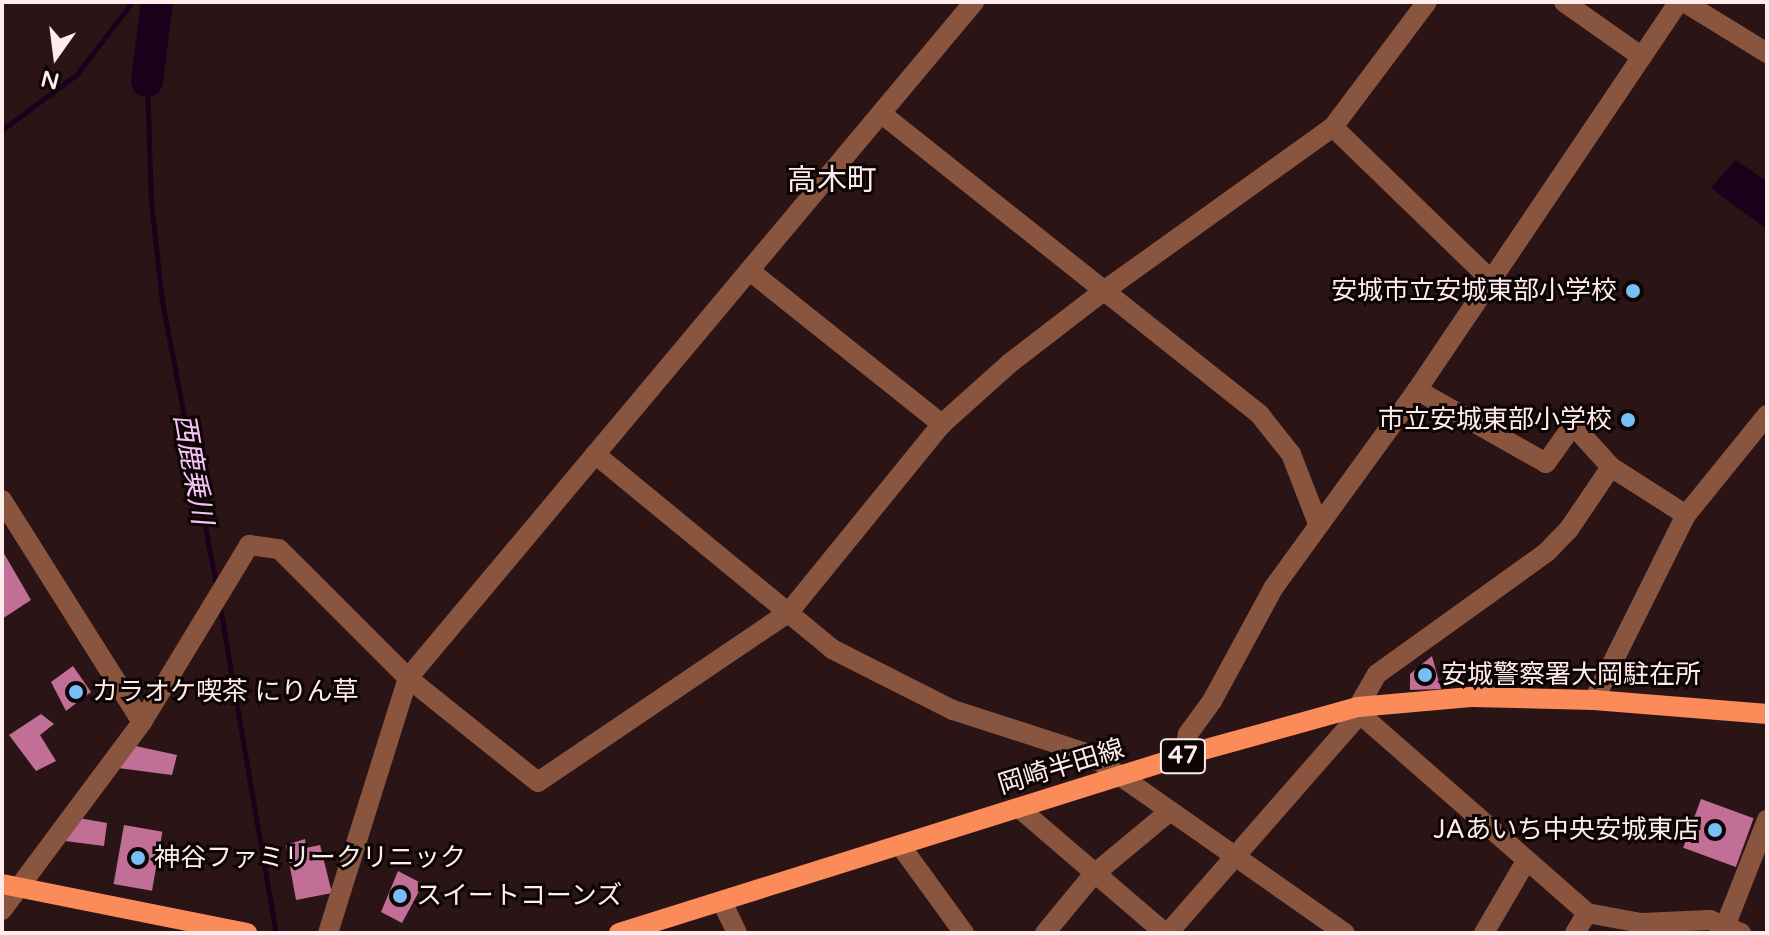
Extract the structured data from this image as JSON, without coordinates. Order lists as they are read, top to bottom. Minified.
{"streets":{"main road":["47","岡崎半田線"]},"districts":["高木町"],"water":["西鹿乗川"],"places":["安城市立安城東部小学校","市立安城東部小学校","安城警察署大岡駐在所","カラオケ喫茶 にりん草","JAあいち中央安城東店","神谷ファミリークリニック","スイートコーンズ"],"north":"bottom"}
